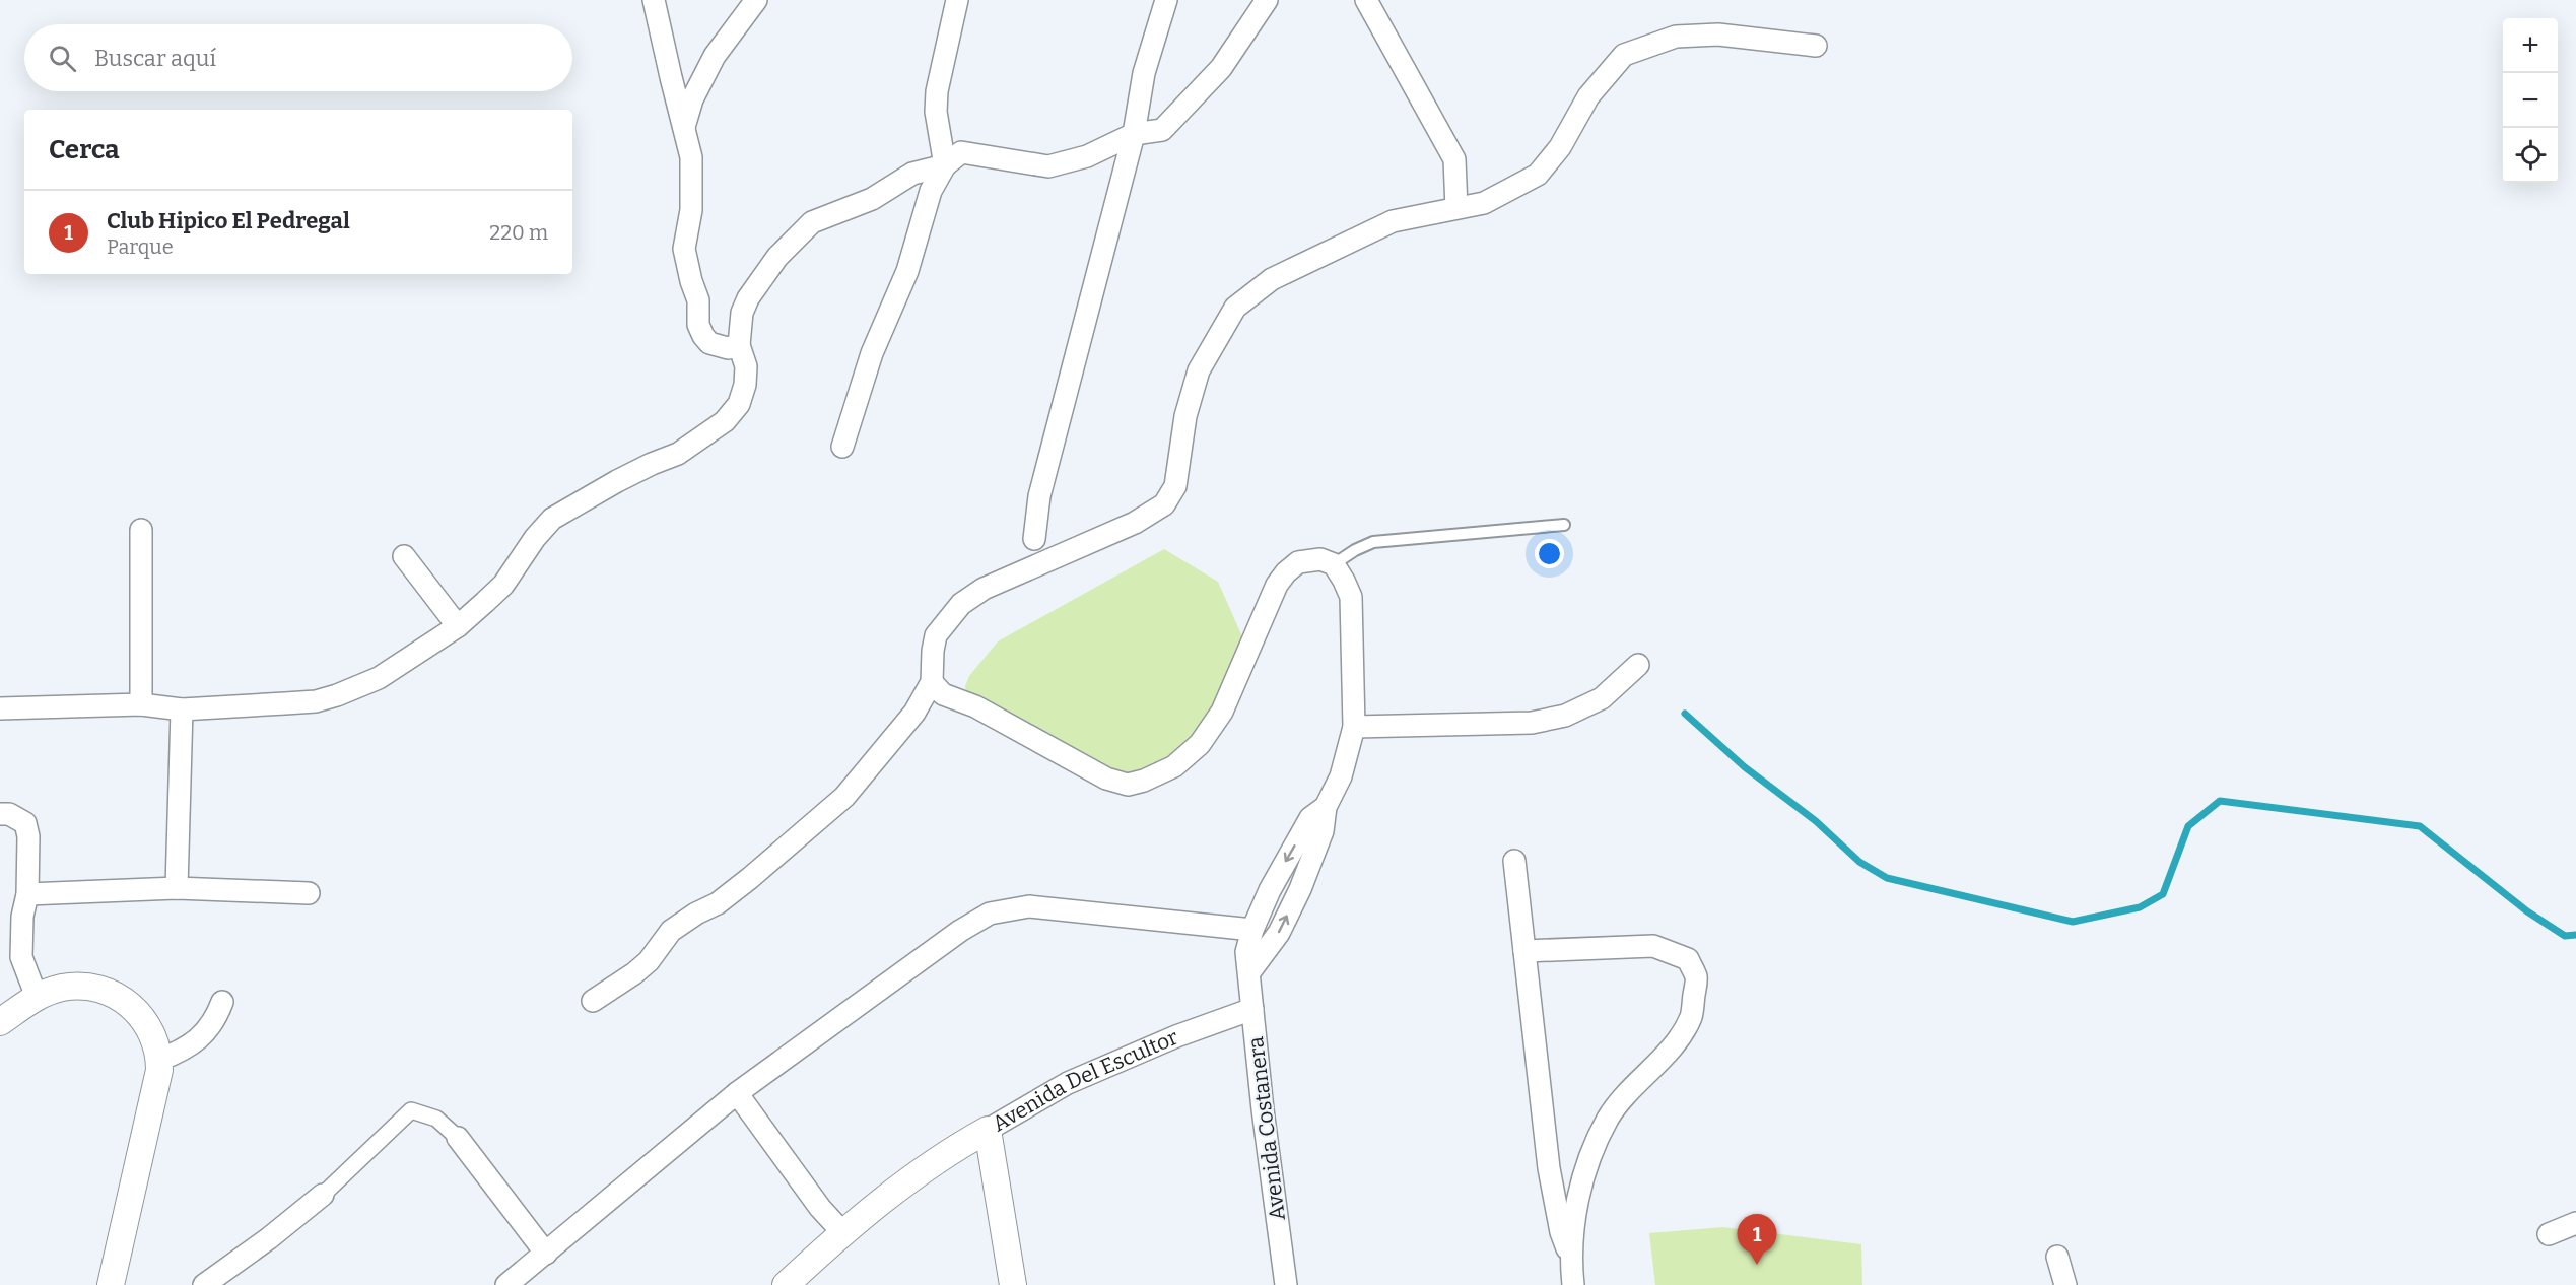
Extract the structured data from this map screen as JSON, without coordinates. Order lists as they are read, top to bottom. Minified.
{"streets":{"street":["Avenida Del Escultor","Avenida Costanera"]},"crossings":[["Avenida Del Escultor","Avenida Costanera"]],"page":{"map_buttons":["+","−"],"search":"Buscar aquí","heading":"Cerca","list":[{"mark":"1","name":"Club Hipico El Pedregal","note":"Parque","value":"220 m"}],"pins":"1"}}
